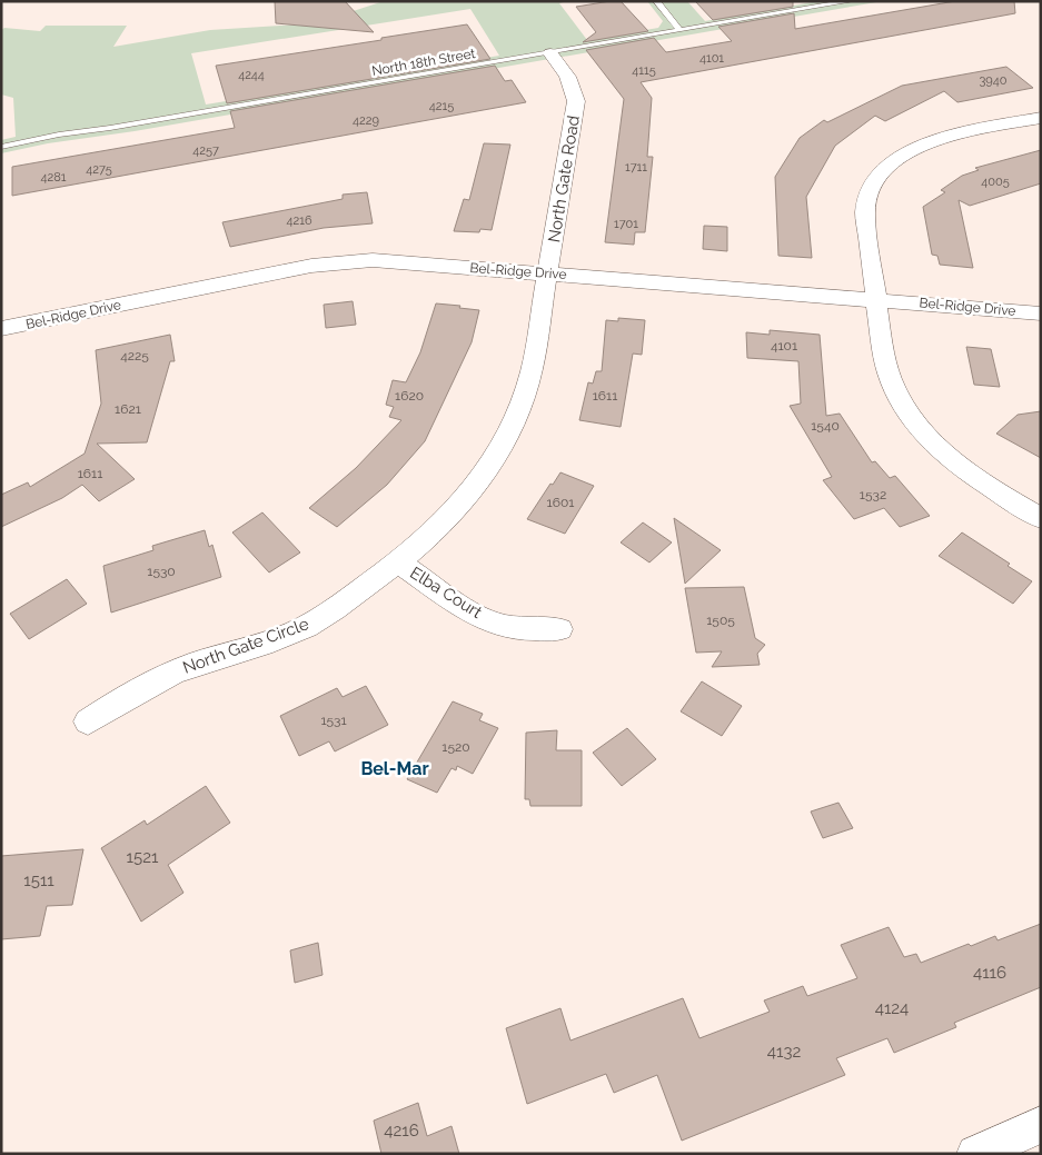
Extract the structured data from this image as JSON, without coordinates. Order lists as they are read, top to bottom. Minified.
{"streets":{"street":["North Gate Road","Bel-Ridge Drive","Elba Court","North Gate Circle"],"lane":["North 18th Street"]},"crossings":[["North 18th Street","North Gate Road"],["North Gate Road","Bel-Ridge Drive"],["North Gate Road","Elba Court"],["North Gate Road","North Gate Circle"],["Elba Court","North Gate Circle"]],"districts":["Bel-Mar"],"house_numbers":["4101","4115","4244","3940","4215","4229","4257","1711","4275","4281","4005","4216","1701","4101","4225","1620","1611","1621","1540","1611","1532","1601","1530","1505","1531","1520","1521","1511","4116","4124","4132","4216"]}
